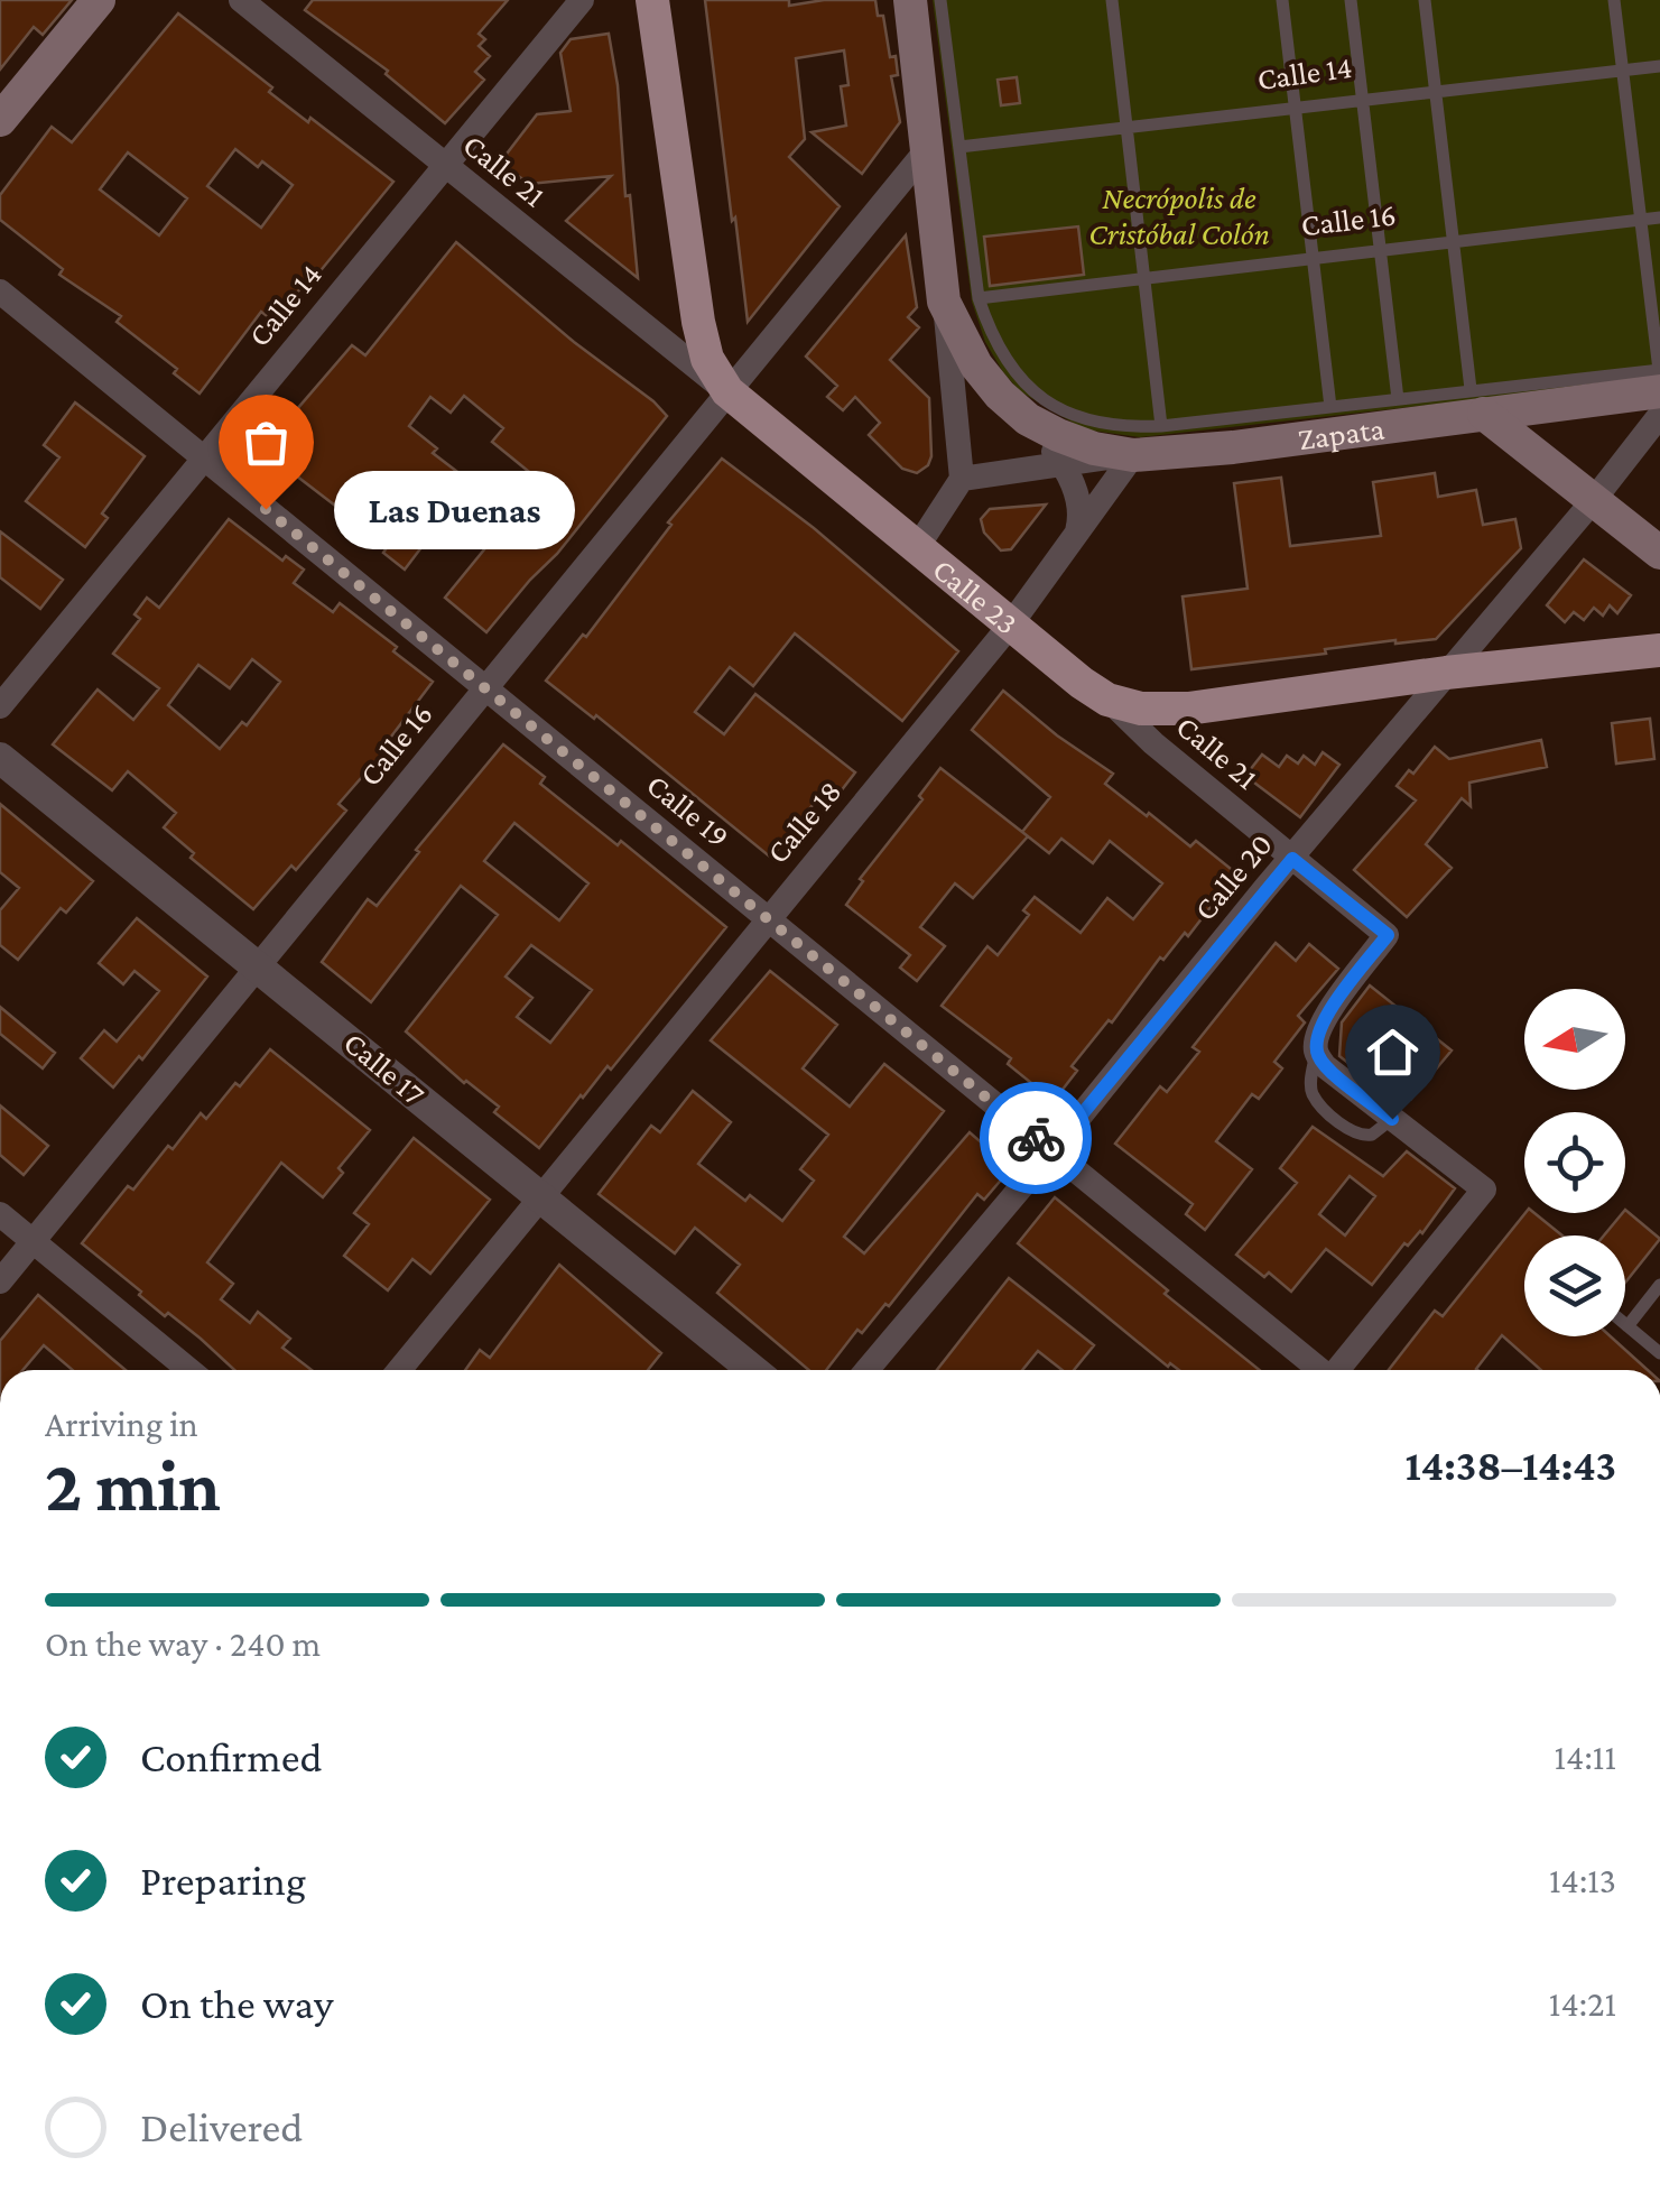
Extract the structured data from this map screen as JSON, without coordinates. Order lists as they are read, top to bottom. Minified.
{"streets":{"main road":["Zapata","Calle 23"],"street":["Calle 14","Calle 21","Calle 16","Calle 19","Calle 18","Calle 20","Calle 17"]},"crossings":[["Calle 14","Calle 21"],["Calle 14","Calle 16"],["Calle 14","Zapata"],["Calle 14","Calle 19"],["Calle 21","Calle 16"],["Calle 21","Calle 23"],["Calle 21","Calle 20"],["Calle 16","Zapata"],["Calle 16","Calle 23"],["Calle 16","Calle 19"],["Calle 16","Calle 17"],["Zapata","Calle 18"],["Calle 23","Calle 18"],["Calle 23","Calle 20"],["Calle 19","Calle 18"],["Calle 19","Calle 20"],["Calle 18","Calle 17"]],"parks":["Necrópolis de Cristóbal Colón"],"places":["Las Duenas"],"north":"left","page":{"bubble":"Las Duenas","heading":["2 min","Arriving in","14:38–14:43"],"bar":"On the way · 240 m","list":[["Confirmed","14:11"],["Preparing","14:13"],["On the way","14:21"],"Delivered"]}}
